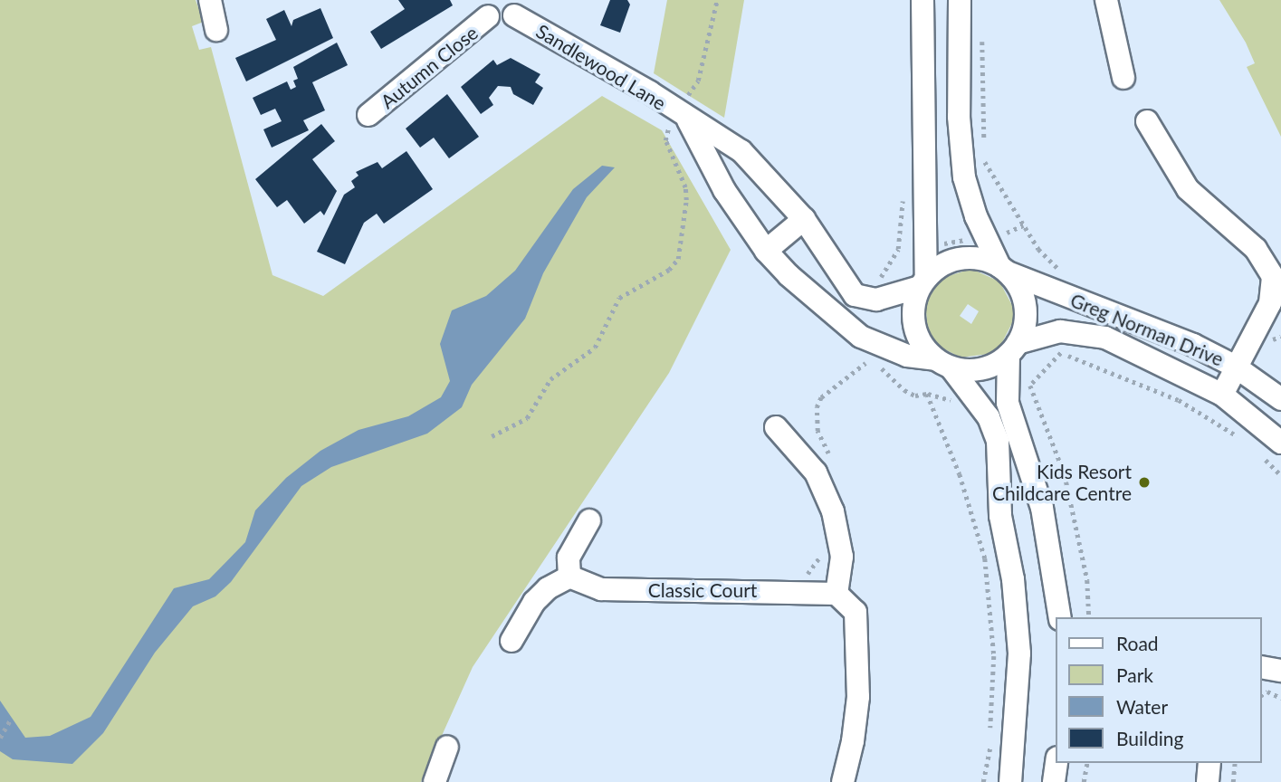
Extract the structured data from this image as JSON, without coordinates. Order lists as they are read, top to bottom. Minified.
{"streets":{"street":["Autumn Close","Sandlewood Lane","Greg Norman Drive","Classic Court"]},"crossings":[["Sandlewood Lane","Greg Norman Drive"]],"places":["Kids Resort Childcare Centre"],"legend":["Road","Park","Water","Building"]}
